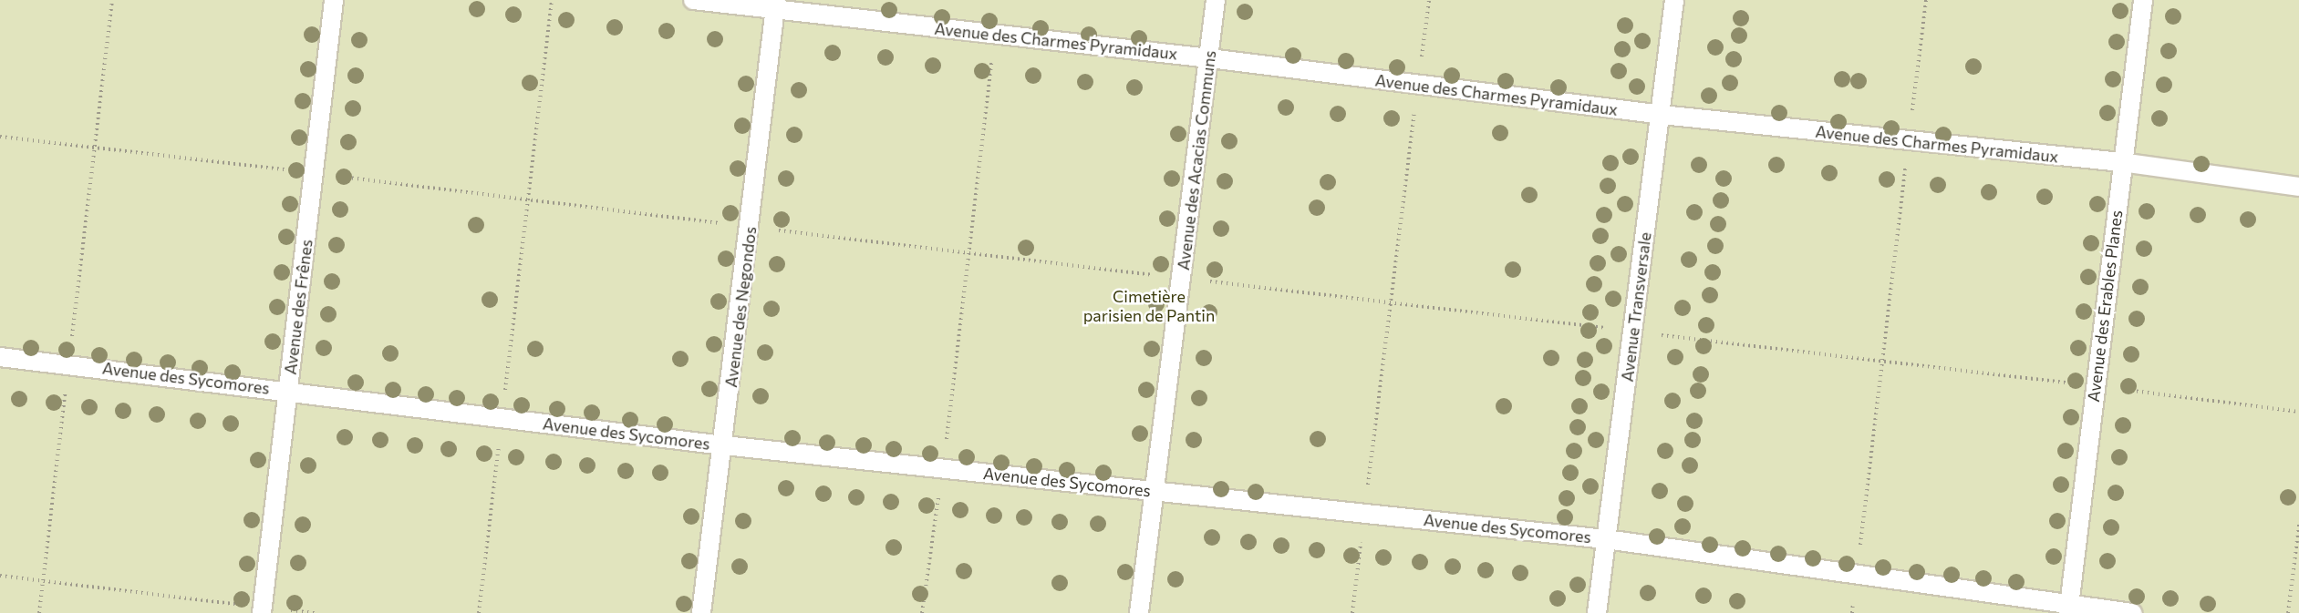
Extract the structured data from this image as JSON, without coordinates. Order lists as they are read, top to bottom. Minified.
{"streets":{"lane":["Avenue des Charmes Pyramidaux","Avenue des Acacias Communs","Avenue des Erables Planes","Avenue des Frênes","Avenue des Negondos","Avenue Transversale","Avenue des Sycomores"]},"crossings":[["Avenue des Charmes Pyramidaux","Avenue des Acacias Communs"],["Avenue des Charmes Pyramidaux","Avenue des Erables Planes"],["Avenue des Charmes Pyramidaux","Avenue des Negondos"],["Avenue des Charmes Pyramidaux","Avenue Transversale"],["Avenue des Acacias Communs","Avenue des Sycomores"],["Avenue des Erables Planes","Avenue des Sycomores"],["Avenue des Frênes","Avenue des Sycomores"],["Avenue des Negondos","Avenue des Sycomores"],["Avenue Transversale","Avenue des Sycomores"]],"parks":["Cimetière parisien de Pantin"]}
